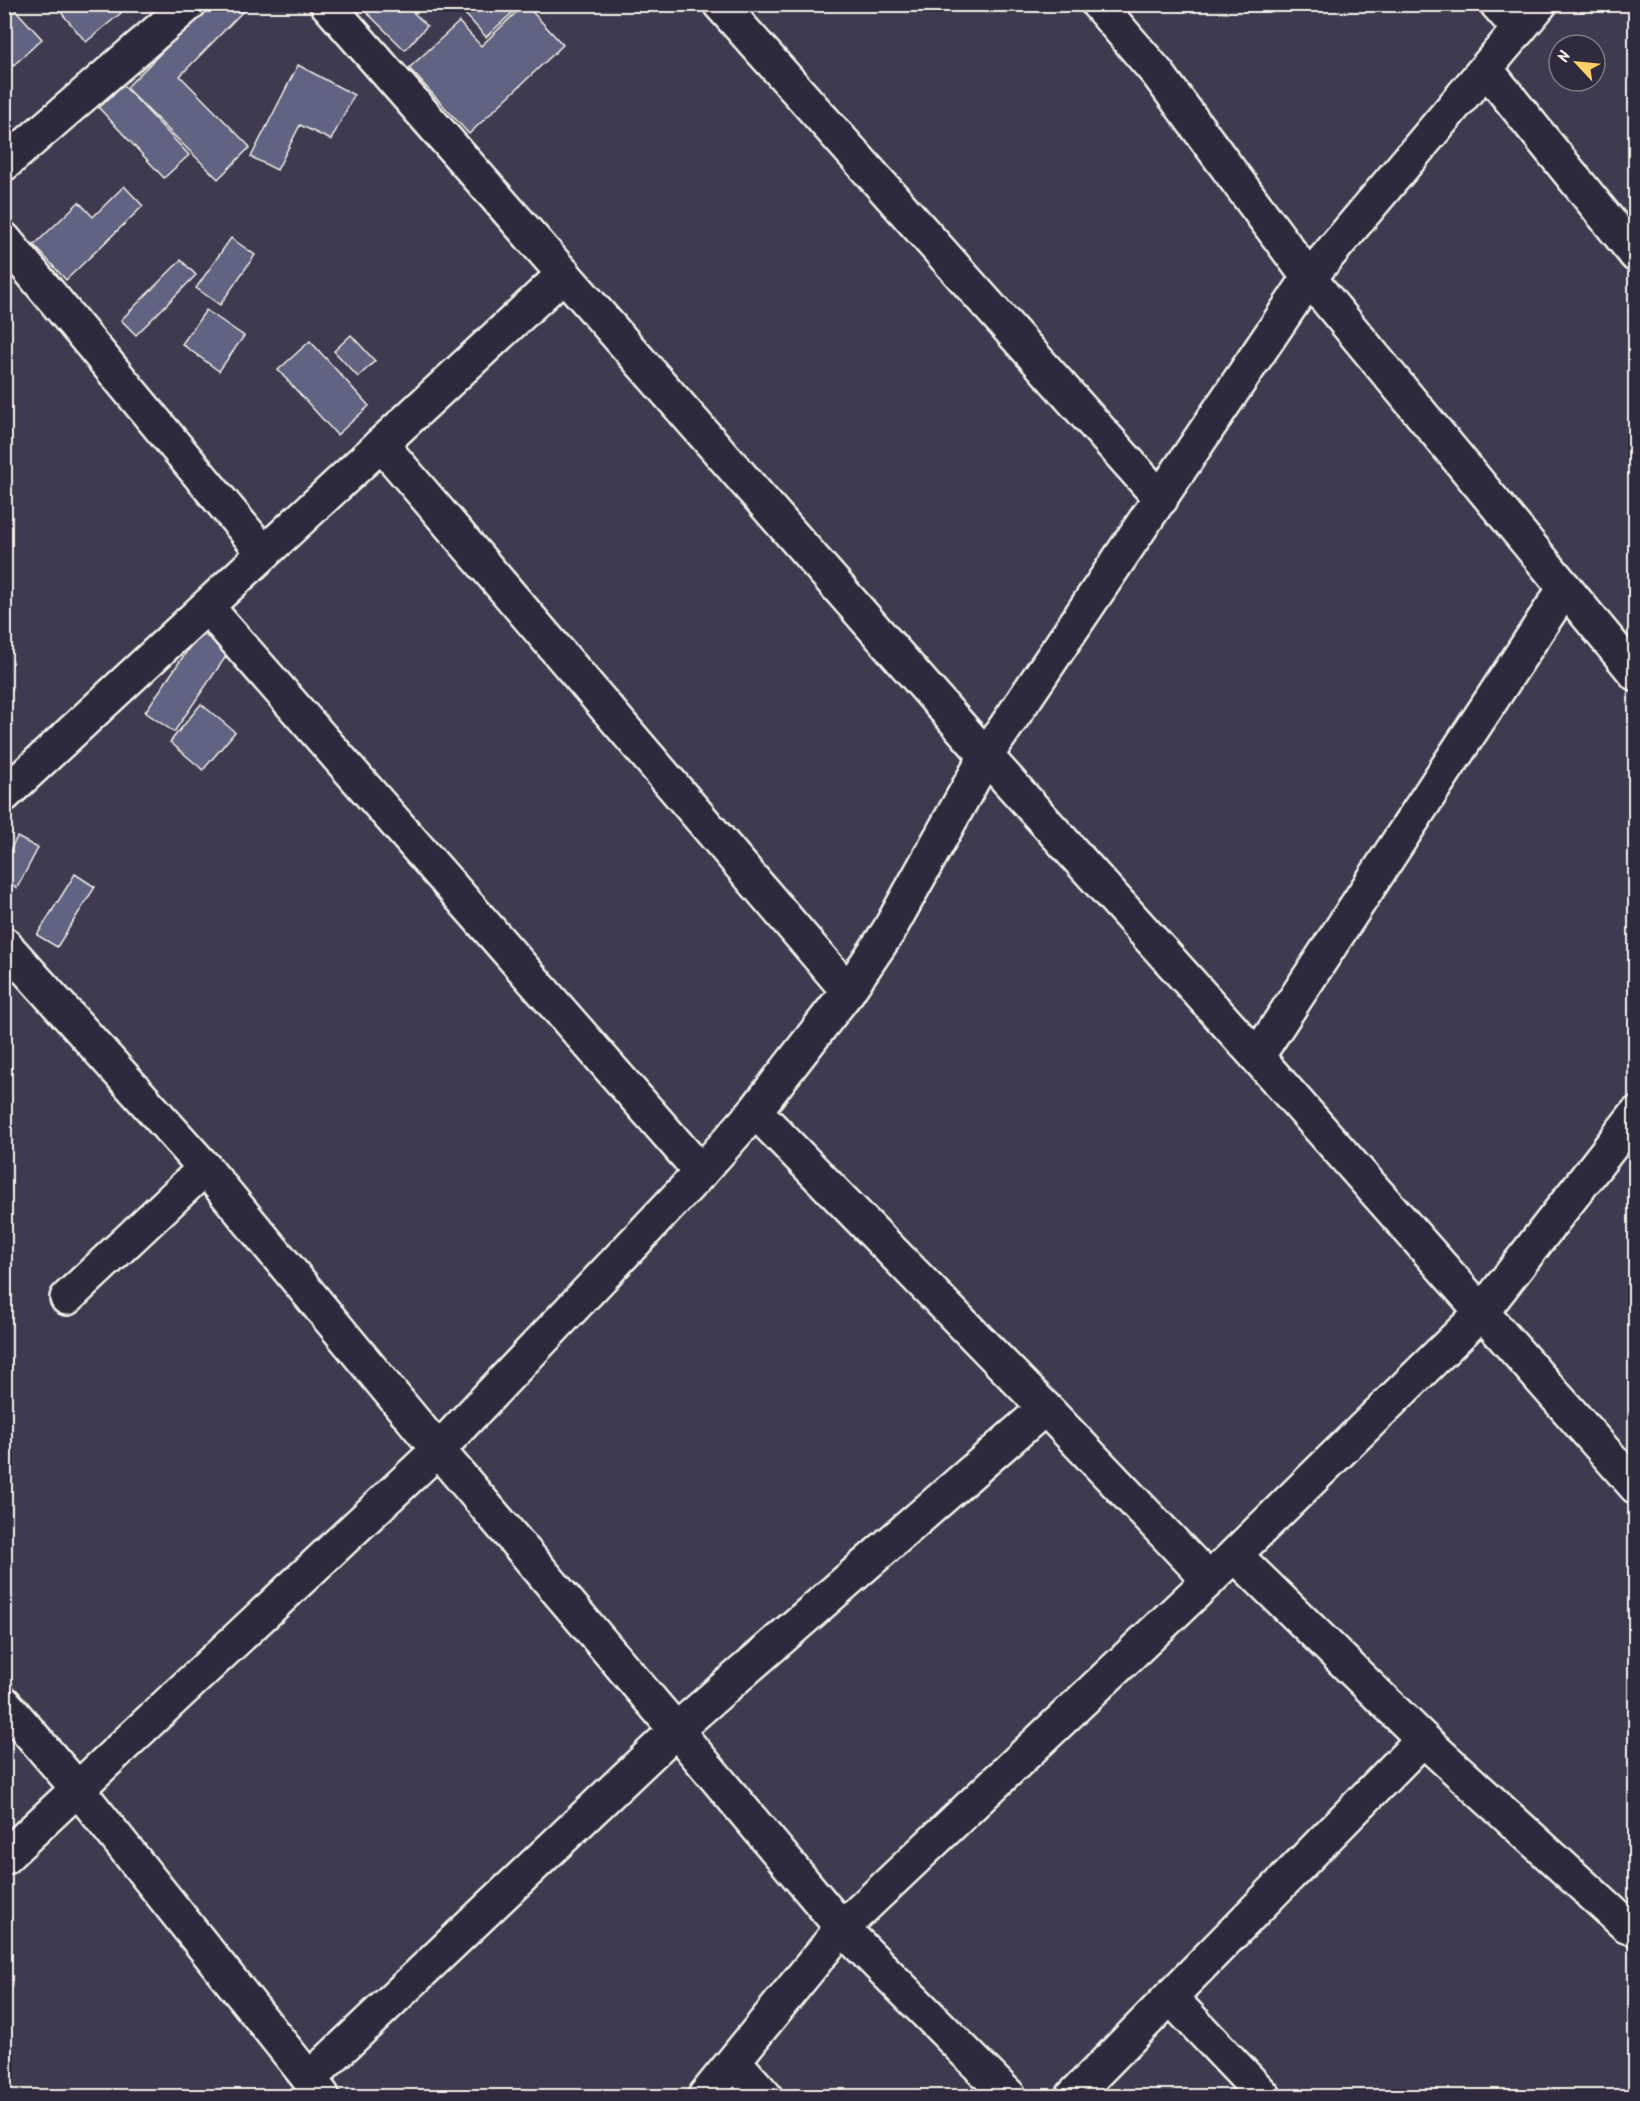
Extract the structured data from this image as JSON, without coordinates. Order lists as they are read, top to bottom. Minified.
{"north":"top left"}
